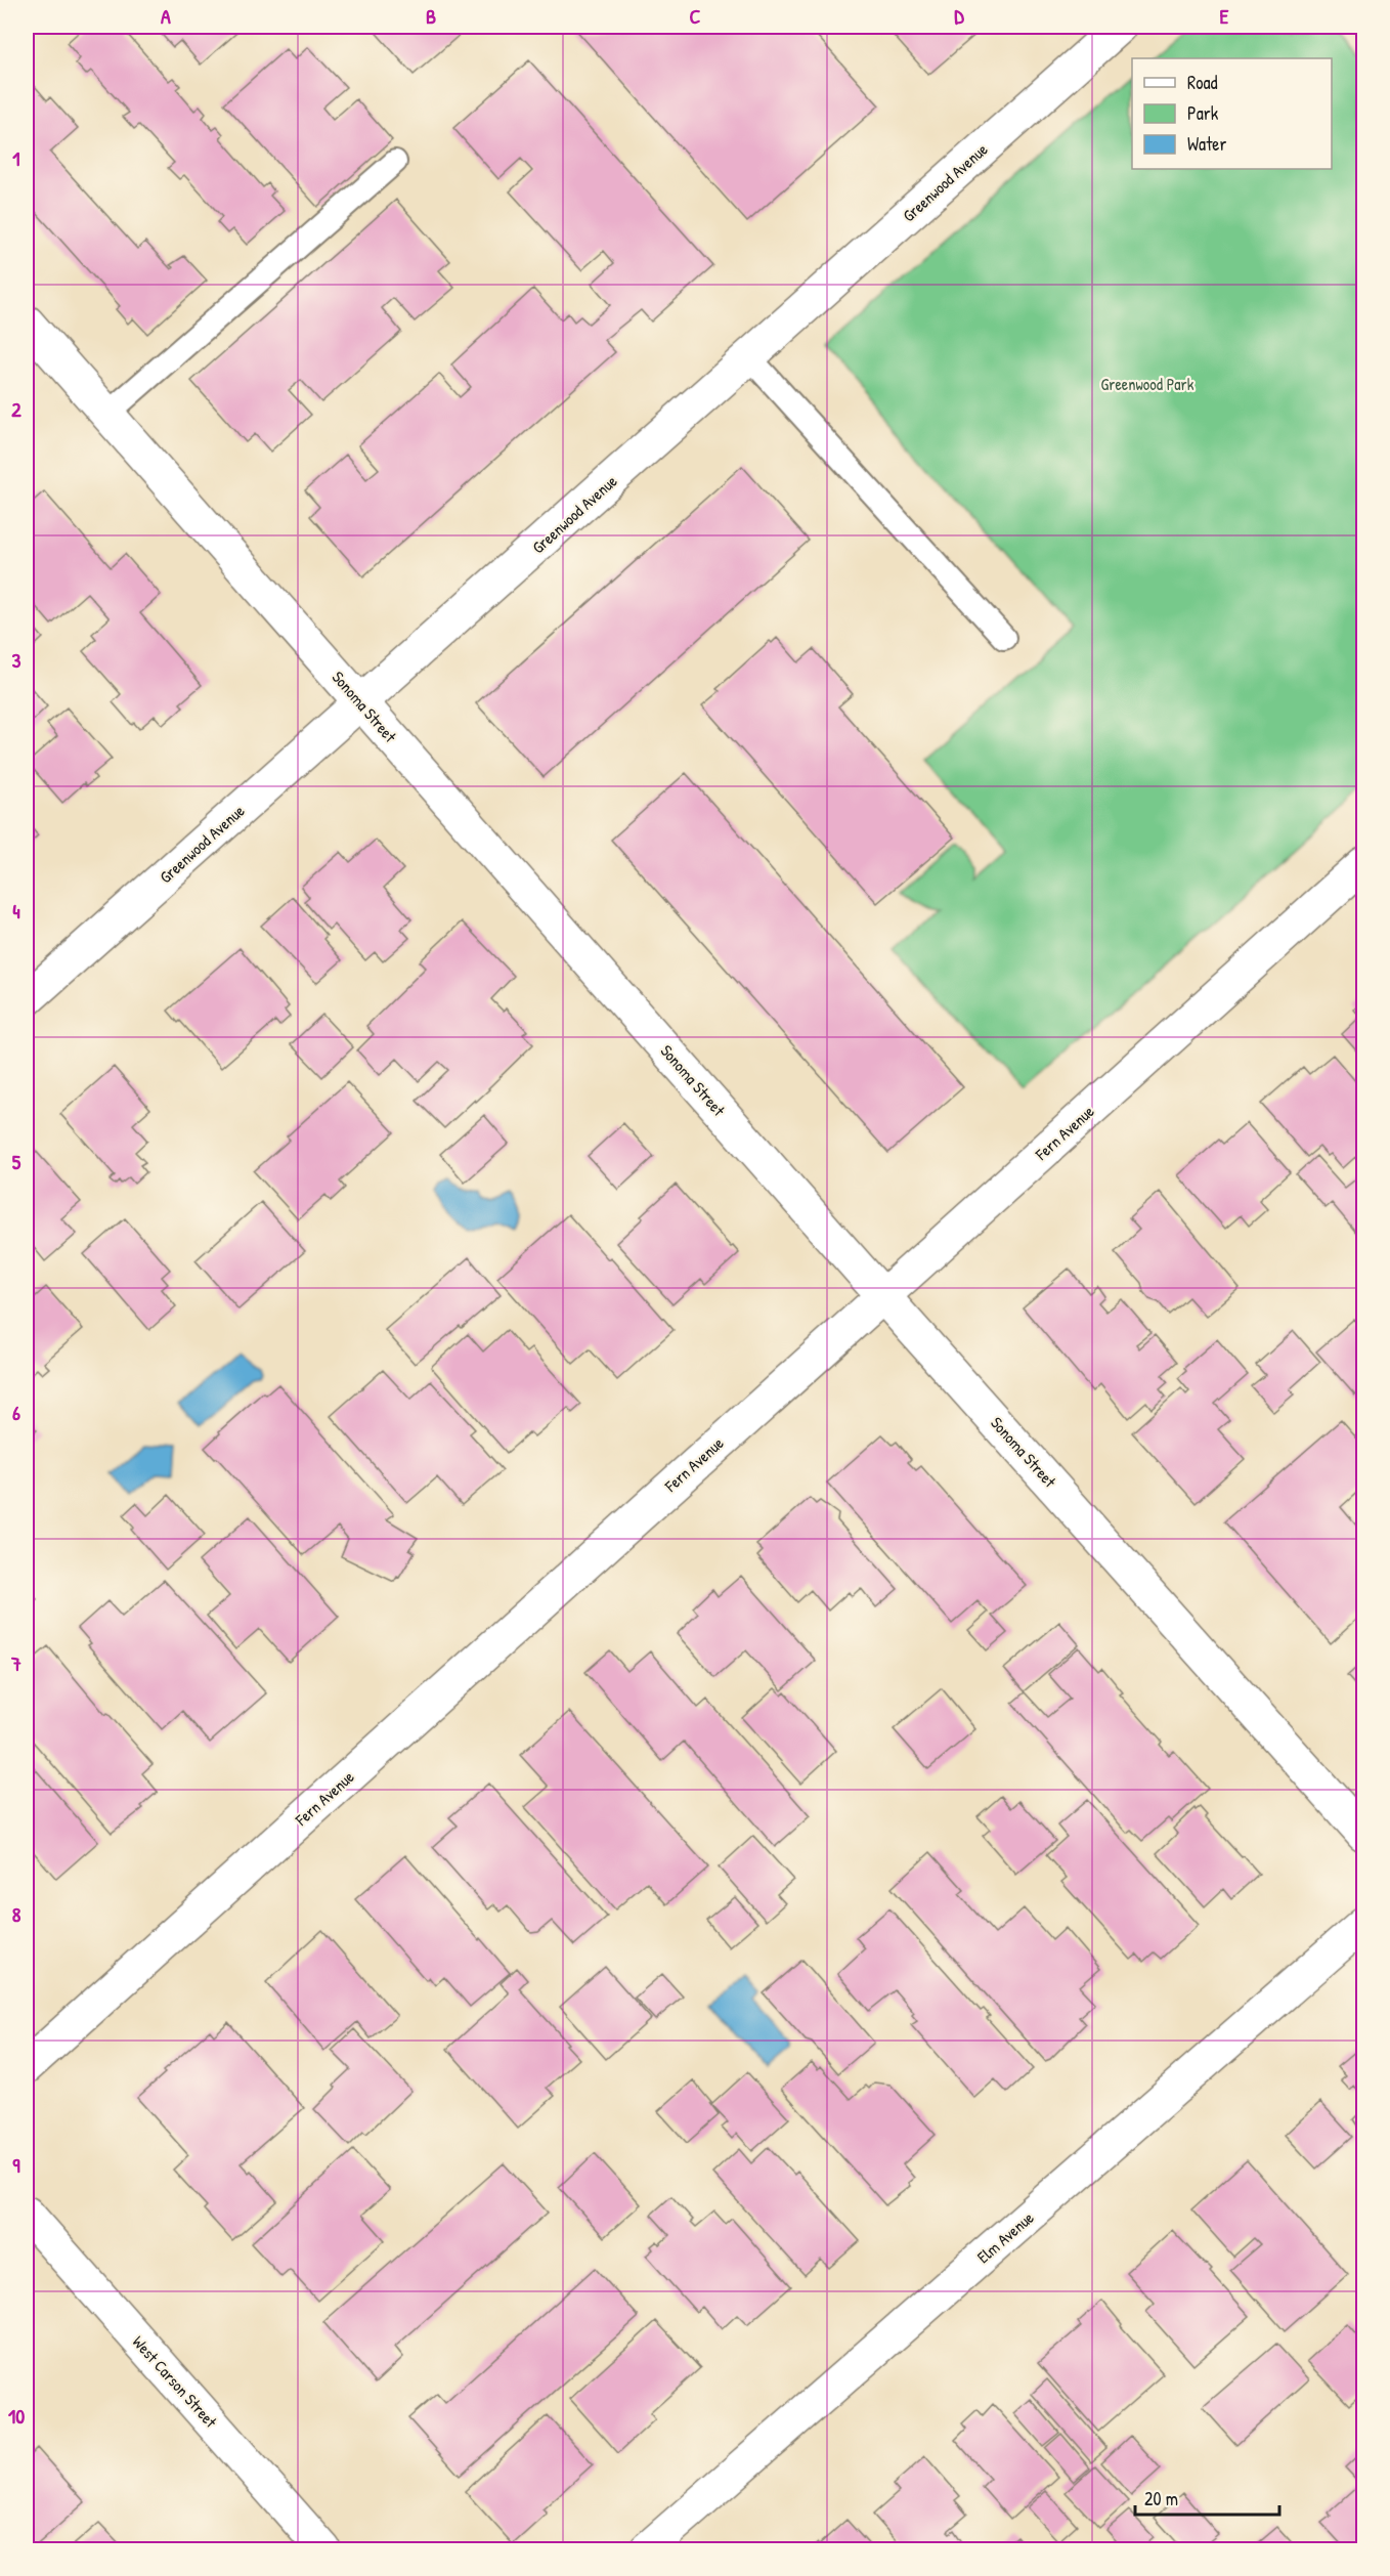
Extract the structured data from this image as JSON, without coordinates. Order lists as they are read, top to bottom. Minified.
{"streets":{"street":["Greenwood Avenue","Sonoma Street","Fern Avenue","Elm Avenue","West Carson Street"]},"crossings":[["Greenwood Avenue","Sonoma Street"],["Sonoma Street","Fern Avenue"]],"parks":["Greenwood Park"],"legend":["Road","Park","Water"],"scale_bar":"20 m","grid":{"columns":["A","B","C","D","E"],"rows":["1","2","3","4","5","6","7","8","9","10"]}}
